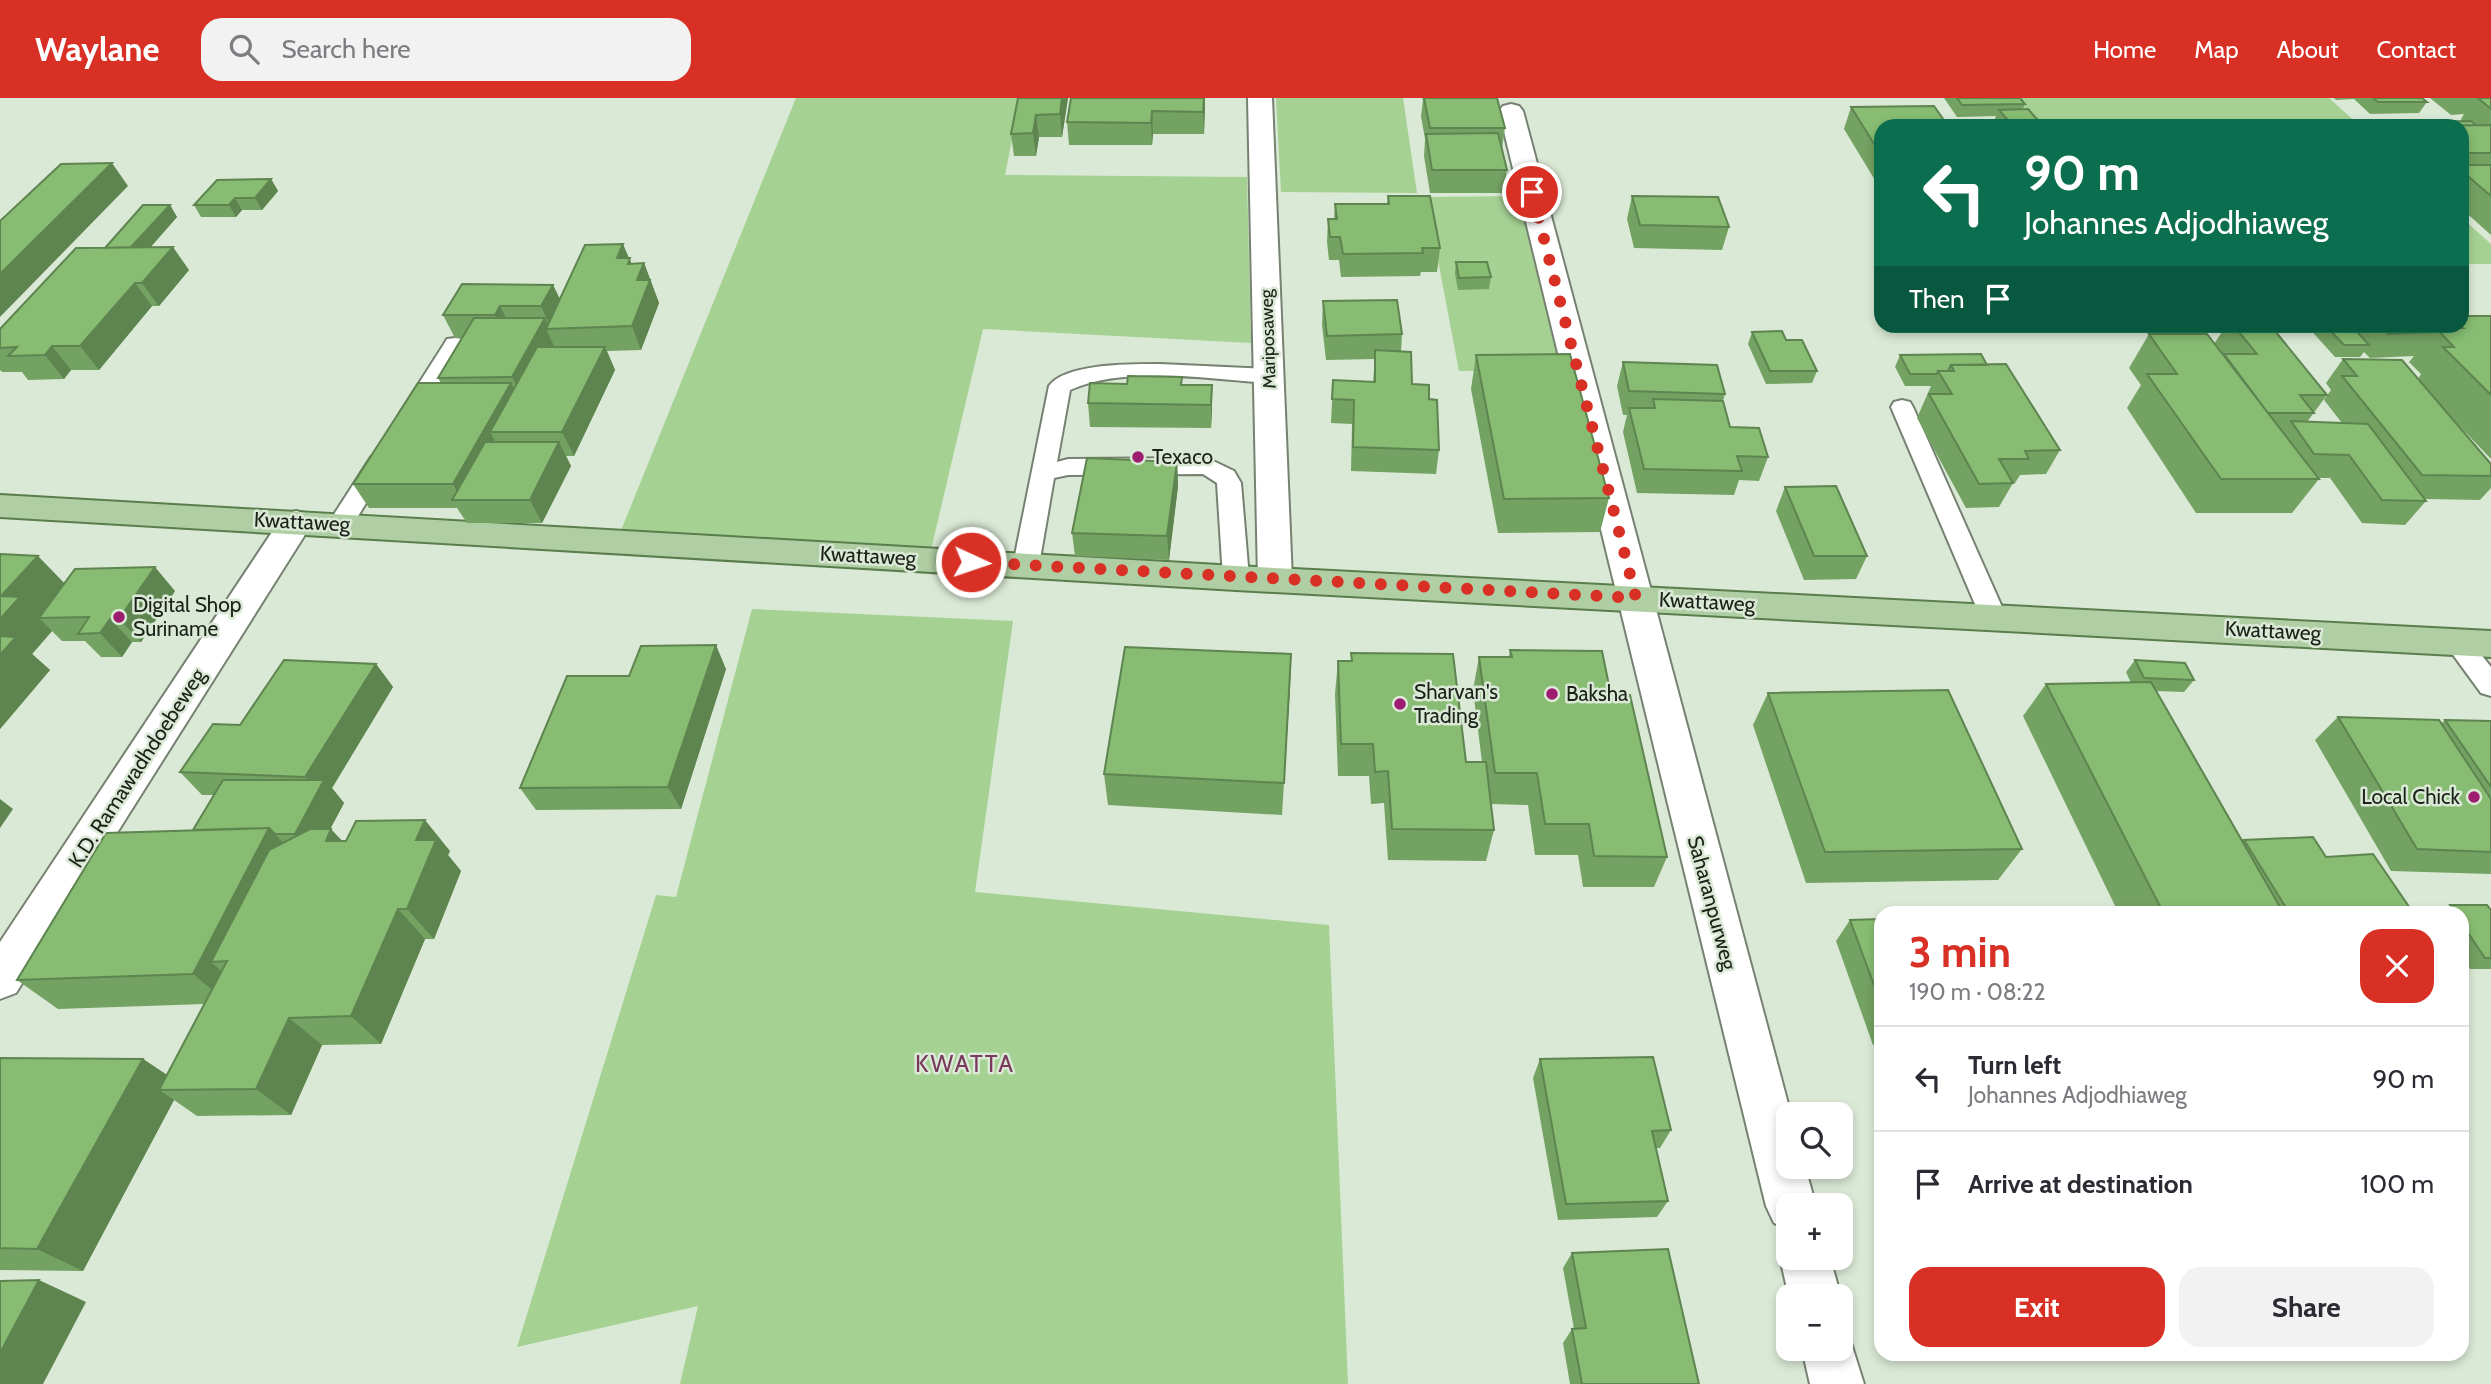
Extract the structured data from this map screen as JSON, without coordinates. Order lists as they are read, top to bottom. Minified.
{"streets":{"main road":["Kwattaweg"],"street":["Mariposaweg","K.D. Ramawadhdoebeweg","Saharanpurweg"]},"crossings":[["Mariposaweg","Kwattaweg"],["Kwattaweg","K.D. Ramawadhdoebeweg"],["Kwattaweg","Saharanpurweg"]],"districts":["KWATTA"],"places":["Texaco","Digital Shop Suriname","Baksha","Sharvan's Trading","Local Chick"],"page":{"header":"Waylane","search":"Search here","nav":["Home","Map","About","Contact"],"turn":["90 m","Johannes Adjodhiaweg"],"then":"Then","heading":["3 min","190 m · 08:22"],"list":[{"name":"Turn left","note":"Johannes Adjodhiaweg","value":"90 m"},{"name":"Arrive at destination","value":"100 m"}],"map_buttons":["+","−"],"buttons":["Exit","Share"]}}
